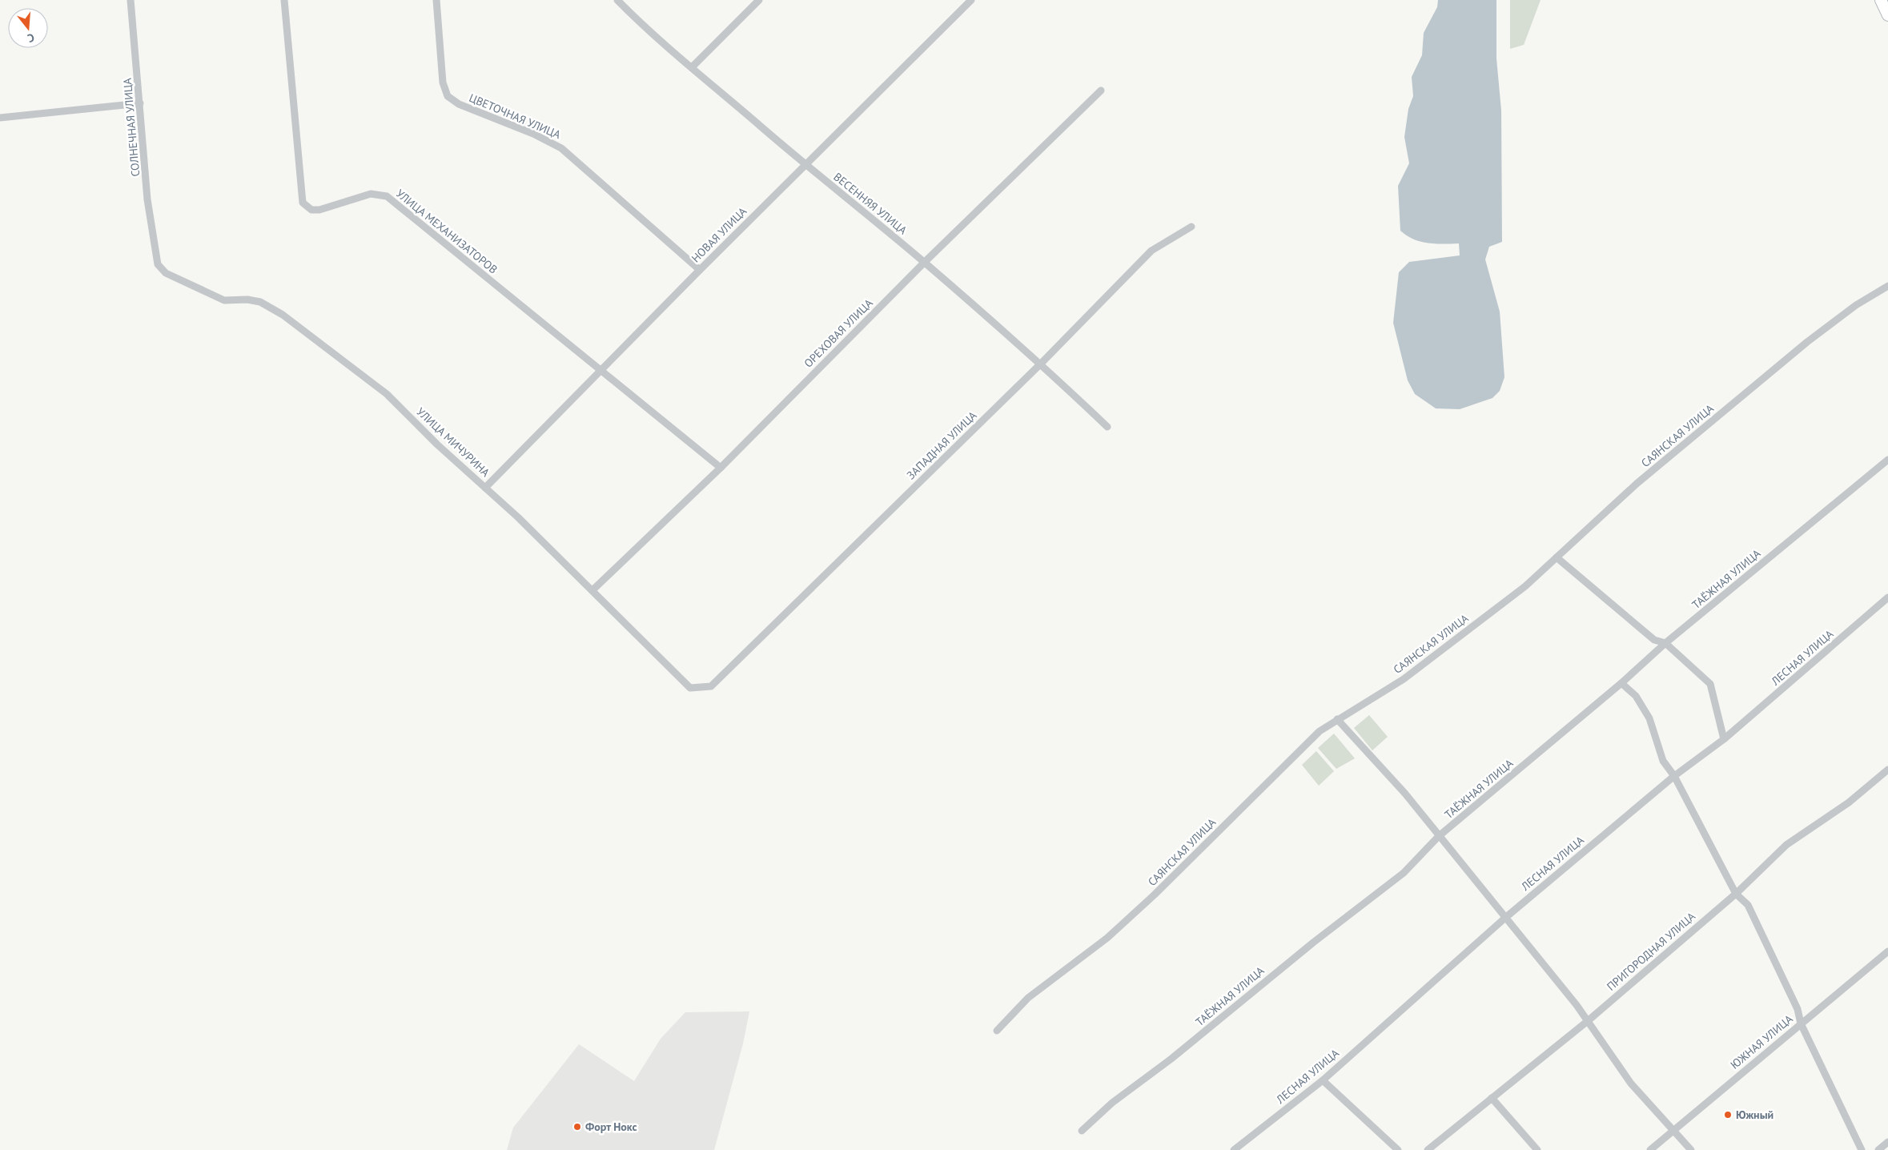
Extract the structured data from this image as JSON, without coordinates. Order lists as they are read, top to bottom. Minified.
{"streets":{"street":["ЦВЕТОЧНАЯ УЛИЦА","СОЛНЕЧНАЯ УЛИЦА","ВЕСЕННЯЯ УЛИЦА","УЛИЦА МЕХАНИЗАТОРОВ","НОВАЯ УЛИЦА","ОРЕХОВАЯ УЛИЦА","САЯНСКАЯ УЛИЦА","УЛИЦА МИЧУРИНА","ЗАПАДНАЯ УЛИЦА","ТАЁЖНАЯ УЛИЦА","ЛЕСНАЯ УЛИЦА","ПРИГОРОДНАЯ УЛИЦА","ЮЖНАЯ УЛИЦА"]},"crossings":[["ЦВЕТОЧНАЯ УЛИЦА","НОВАЯ УЛИЦА"],["СОЛНЕЧНАЯ УЛИЦА","УЛИЦА МИЧУРИНА"],["ВЕСЕННЯЯ УЛИЦА","НОВАЯ УЛИЦА"],["ВЕСЕННЯЯ УЛИЦА","ОРЕХОВАЯ УЛИЦА"],["ВЕСЕННЯЯ УЛИЦА","ЗАПАДНАЯ УЛИЦА"],["УЛИЦА МЕХАНИЗАТОРОВ","НОВАЯ УЛИЦА"],["УЛИЦА МЕХАНИЗАТОРОВ","ОРЕХОВАЯ УЛИЦА"],["НОВАЯ УЛИЦА","УЛИЦА МИЧУРИНА"],["ОРЕХОВАЯ УЛИЦА","УЛИЦА МИЧУРИНА"],["УЛИЦА МИЧУРИНА","ЗАПАДНАЯ УЛИЦА"]],"places":["Южный","Форт Нокс"],"north":"bottom"}
